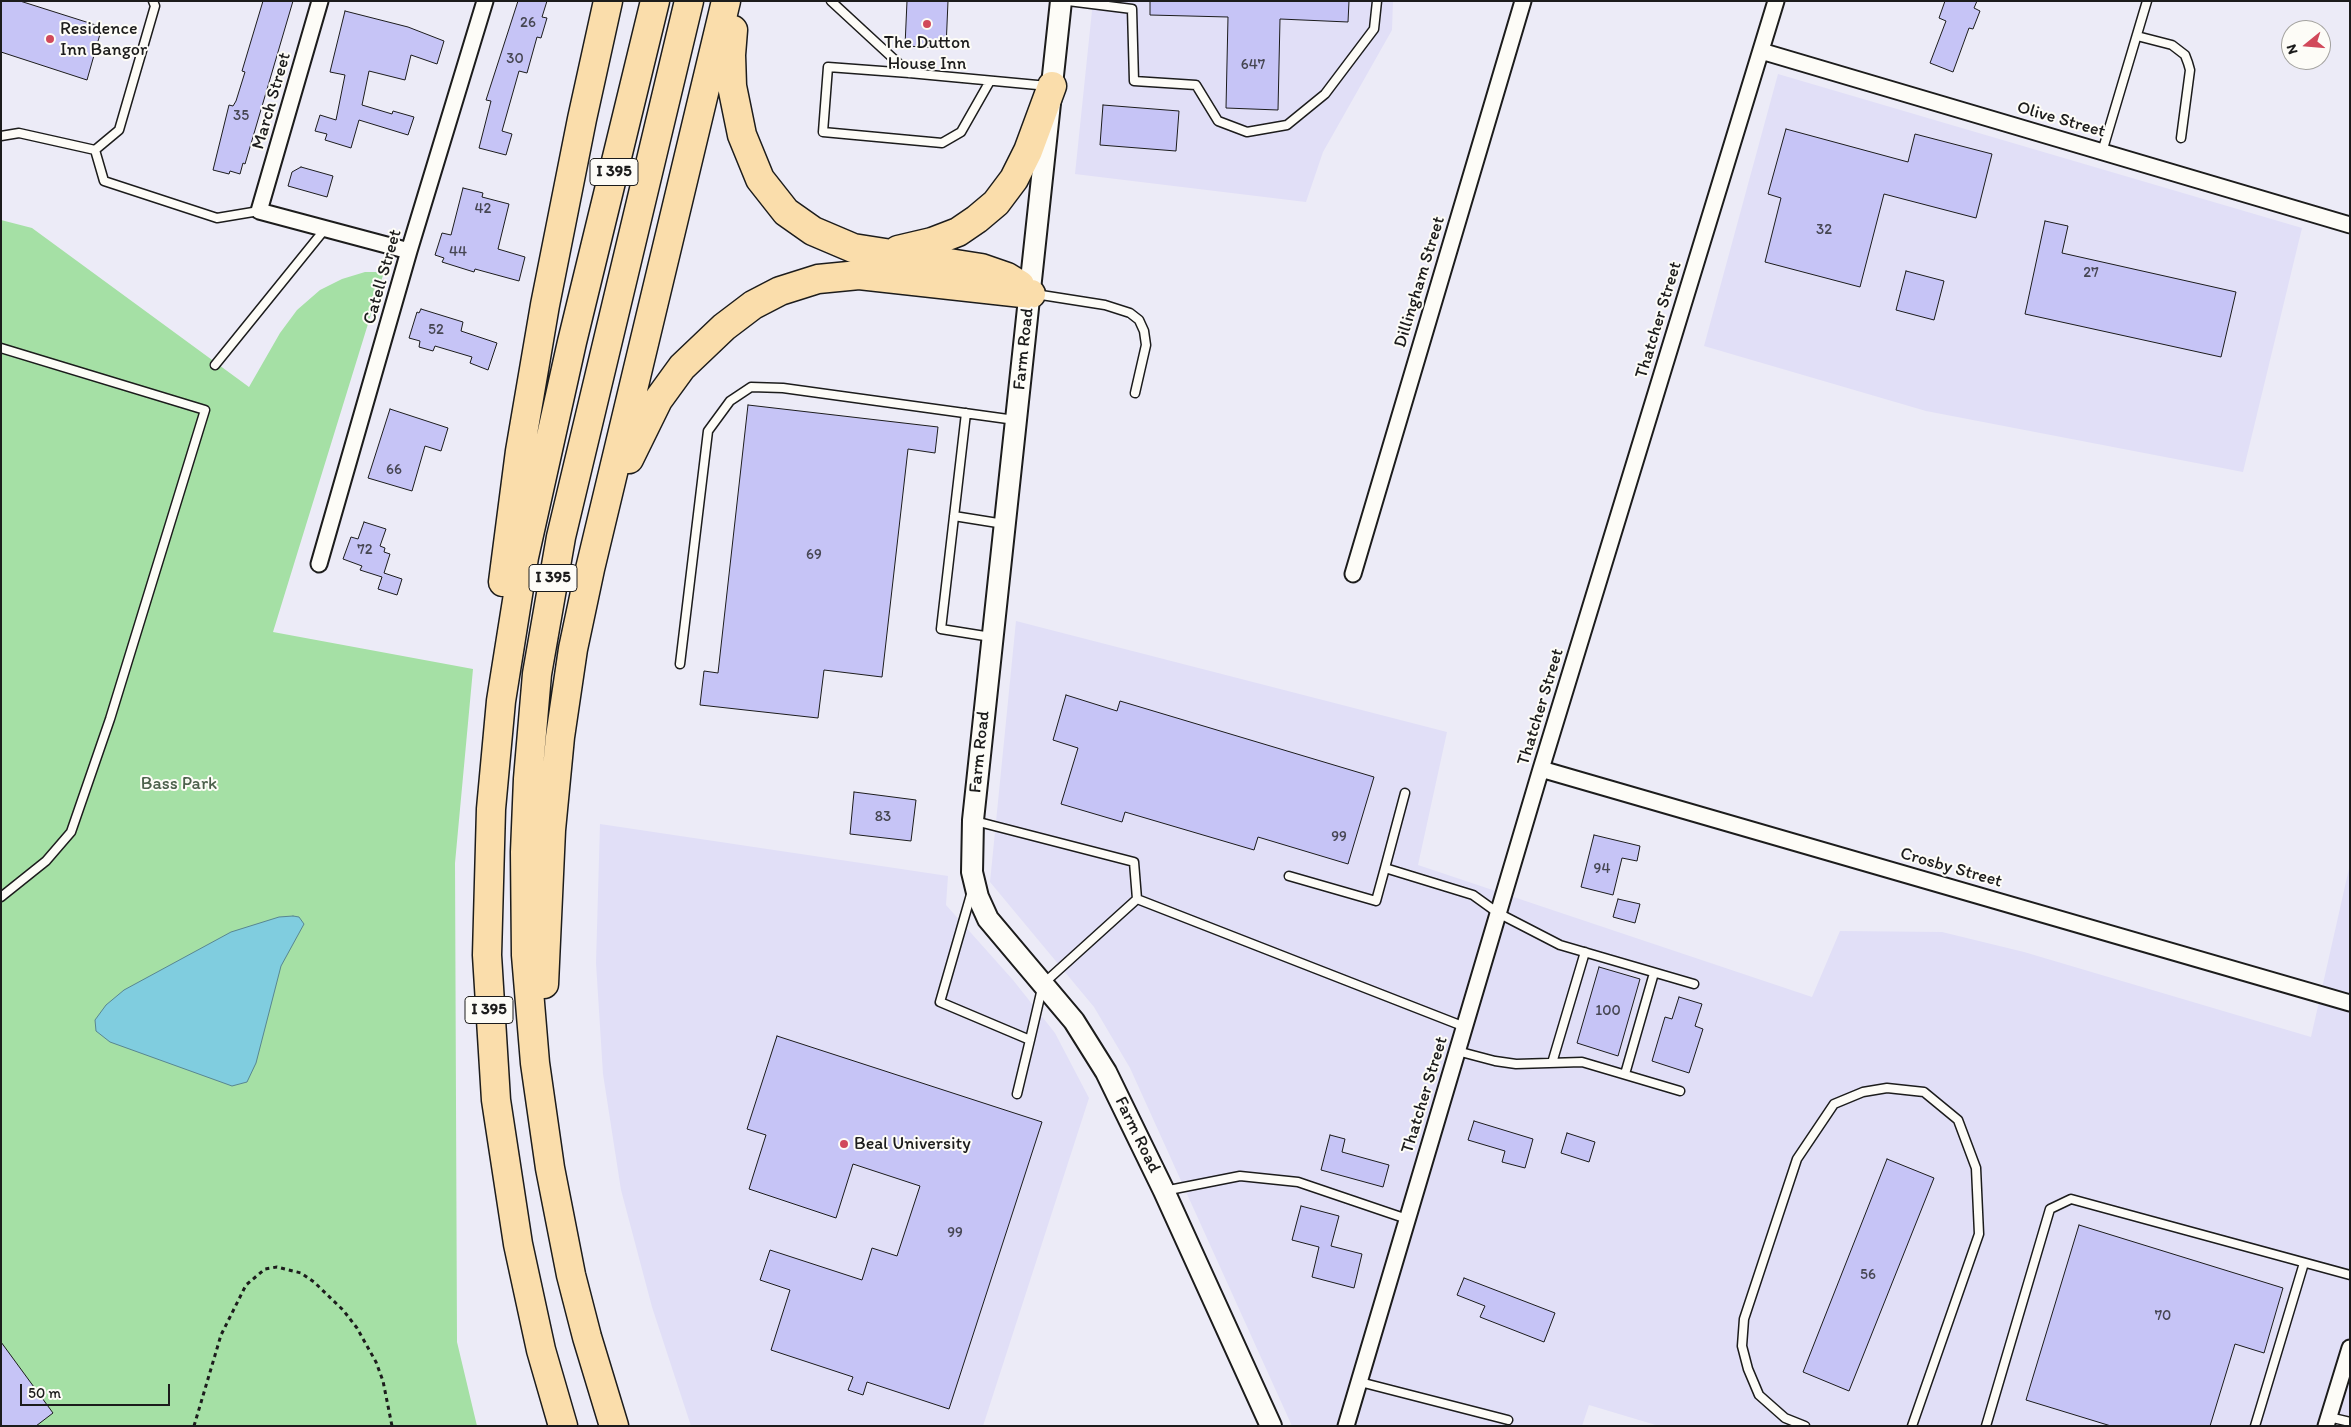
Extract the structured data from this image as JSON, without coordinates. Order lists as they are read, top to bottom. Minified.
{"streets":{"highway":["I 395"],"street":["March Street","Olive Street","Catell Street","Dillingham Street","Thatcher Street","Farm Road","Crosby Street"]},"crossings":[["Olive Street","Thatcher Street"],["Thatcher Street","Crosby Street"]],"parks":["Bass Park"],"places":["The Dutton House Inn","Residence Inn Bangor","Beal University"],"house_numbers":["26","30","647","35","42","32","44","27","52","66","72","69","83","99","94","100","99","56","70"],"scale_bar":"50 m","north":"left"}
